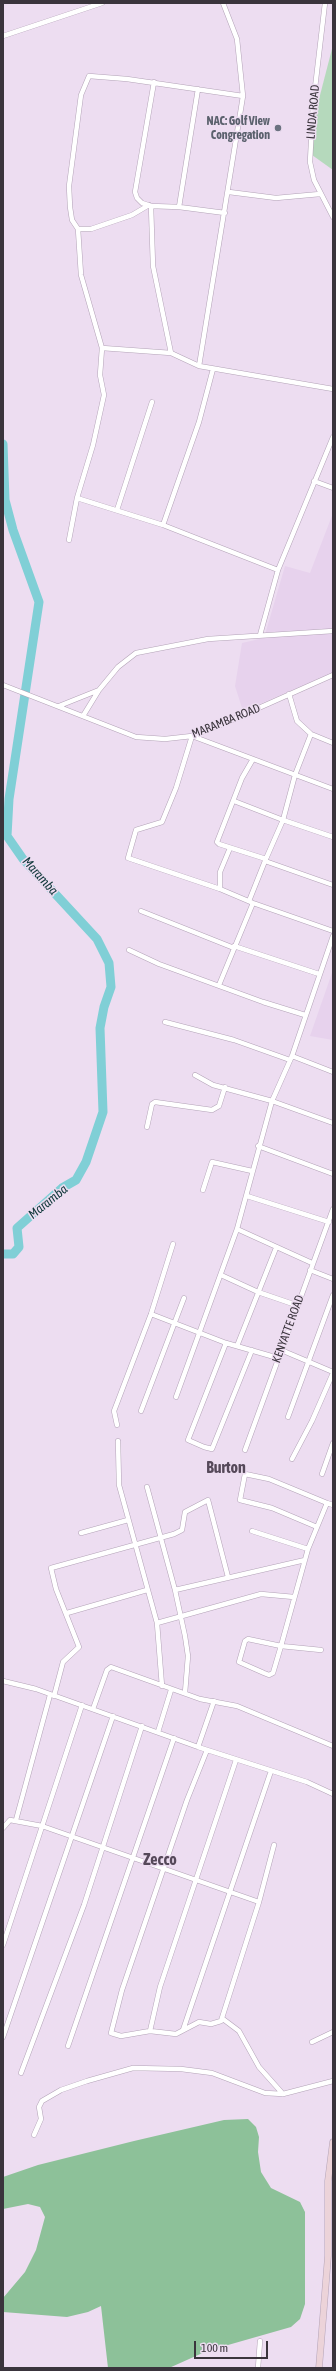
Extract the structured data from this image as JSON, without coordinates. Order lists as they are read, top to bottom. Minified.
{"streets":{"street":["LINDA ROAD","MARAMBA ROAD","KENYATTE ROAD"]},"districts":["Burton","Zecco"],"water":["Maramba"],"places":["NAC: Golf View Congregation"],"scale_bar":"100 m"}
